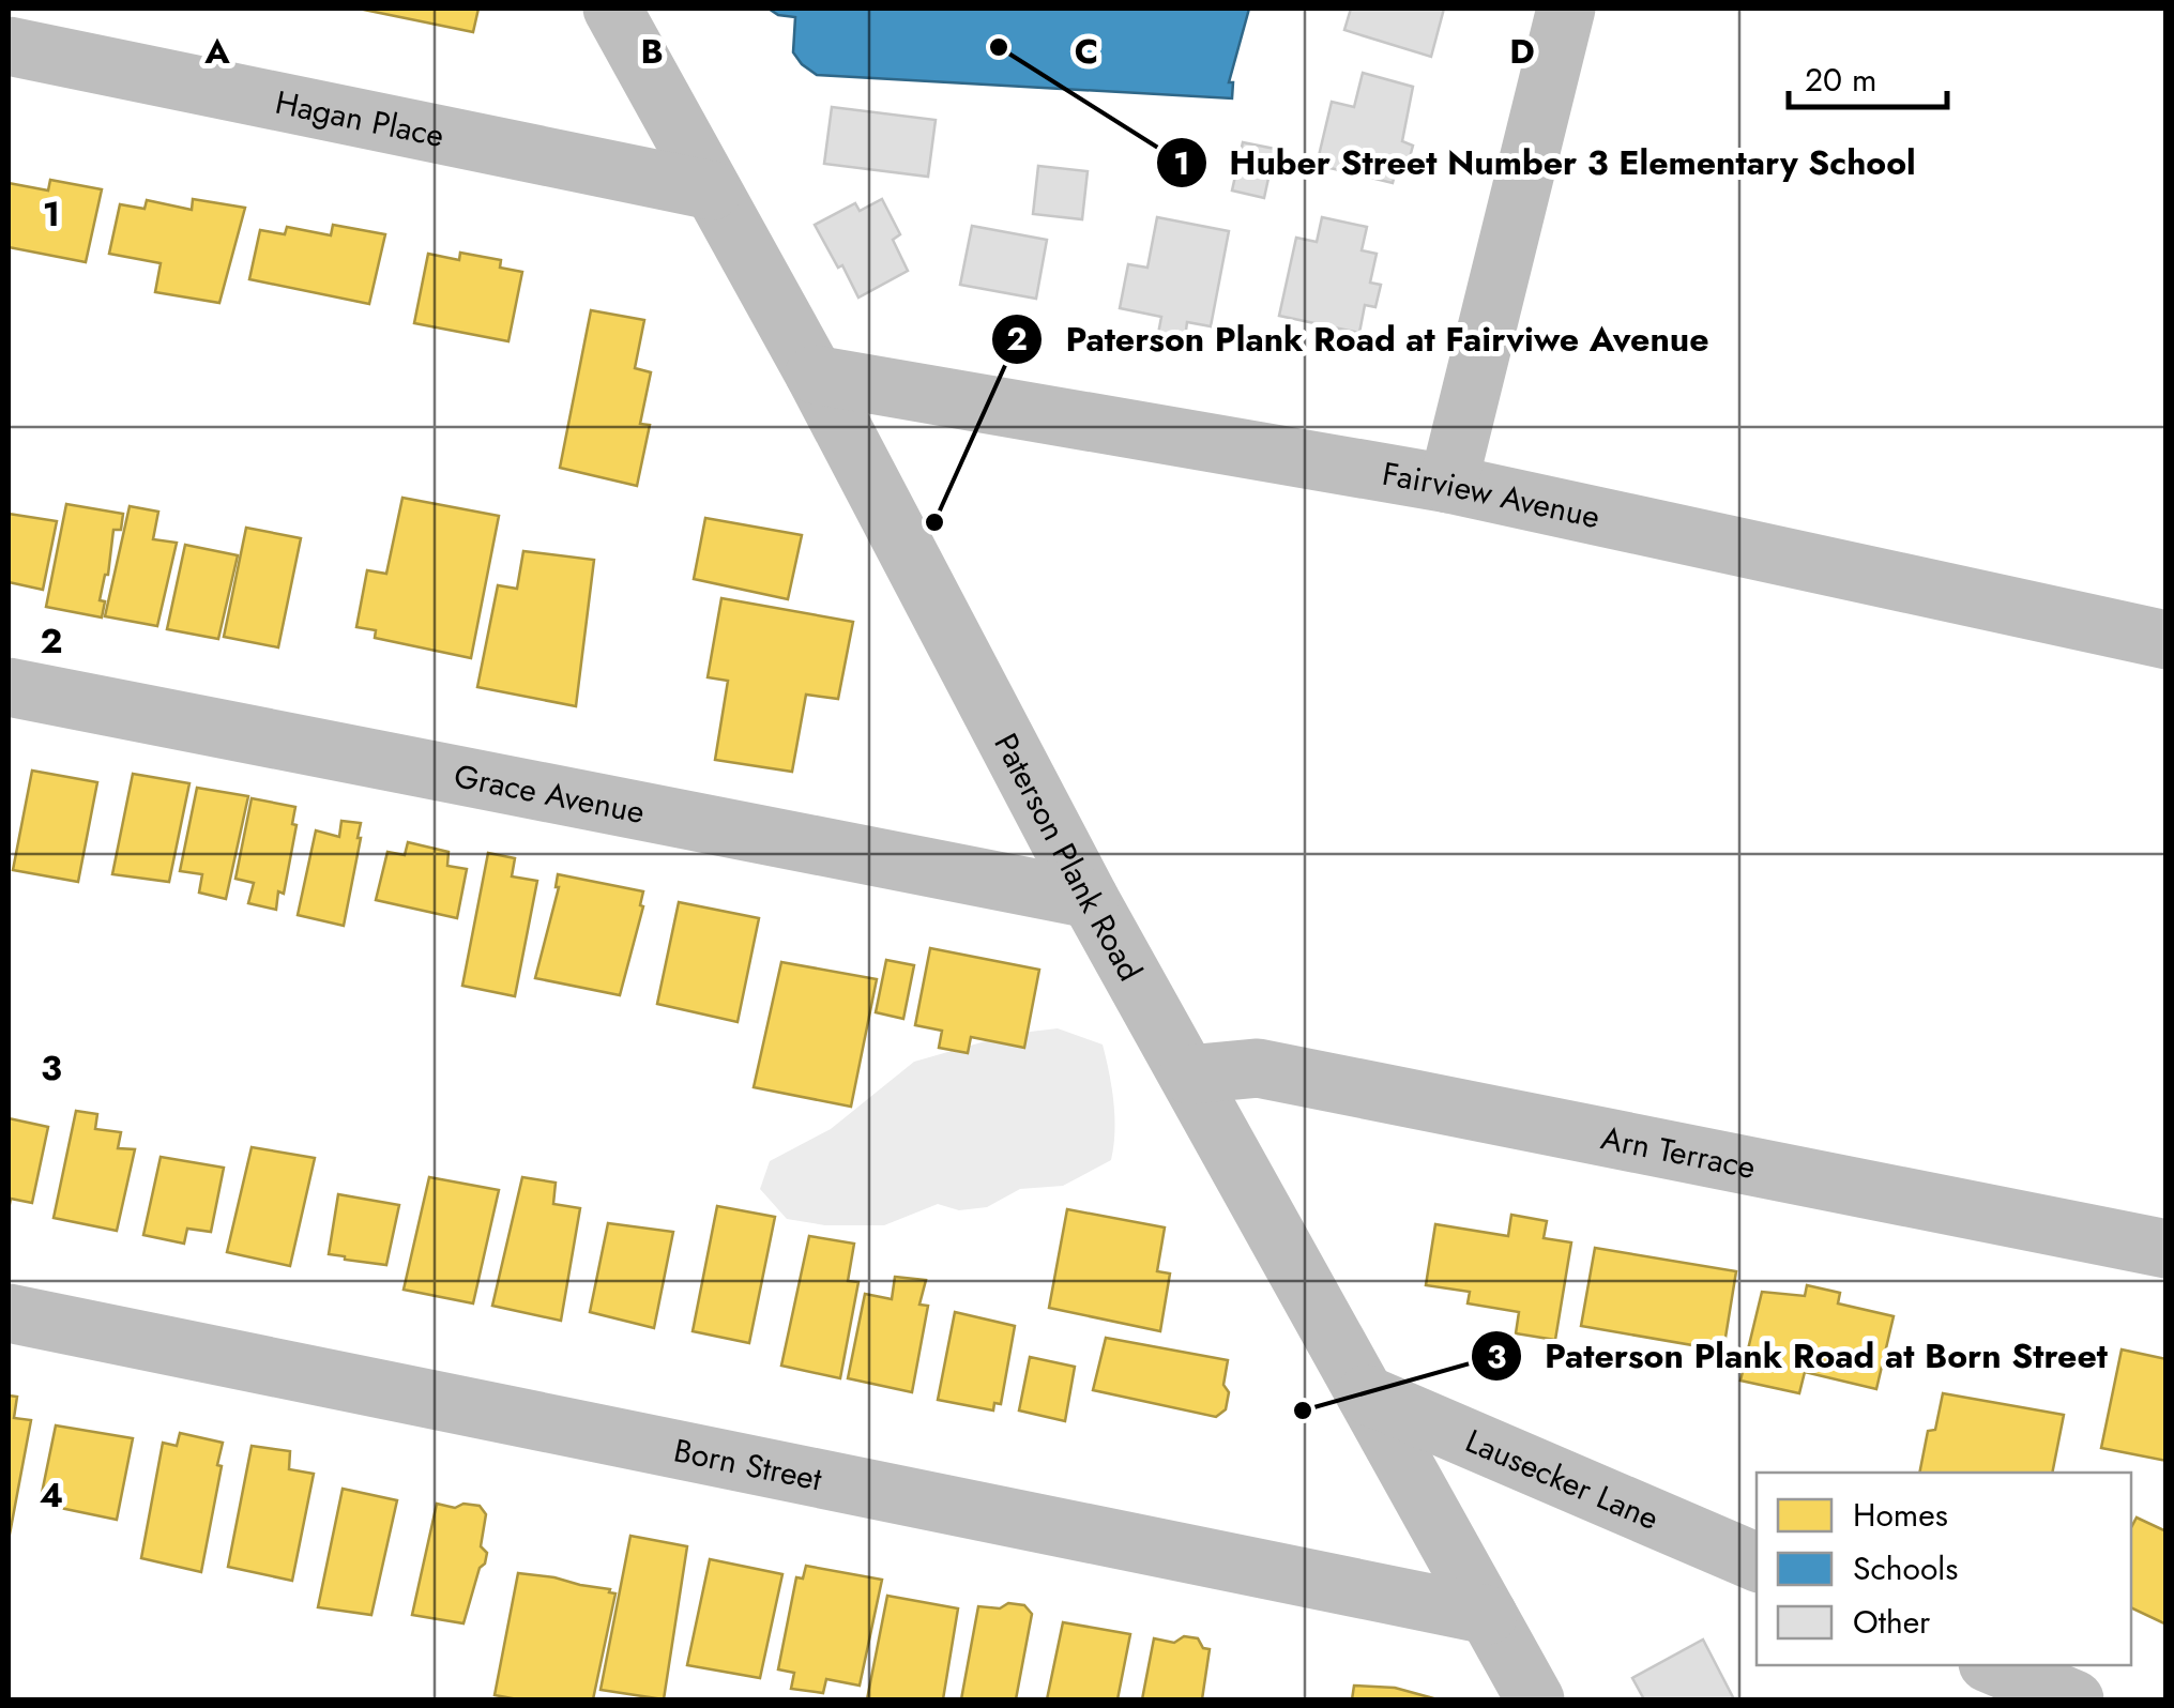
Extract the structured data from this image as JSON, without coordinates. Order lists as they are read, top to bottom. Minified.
{"streets":{"street":["Hagan Place","Fairview Avenue","Grace Avenue","Paterson Plank Road","Arn Terrace","Born Street","Lausecker Lane"]},"crossings":[["Hagan Place","Paterson Plank Road"],["Fairview Avenue","Paterson Plank Road"],["Grace Avenue","Paterson Plank Road"],["Paterson Plank Road","Arn Terrace"],["Paterson Plank Road","Born Street"],["Paterson Plank Road","Lausecker Lane"]],"places":["Huber Street Number 3 Elementary School","Paterson Plank Road at Fairviwe Avenue","Paterson Plank Road at Born Street"],"legend":["Homes","Schools","Other"],"scale_bar":"20 m","grid":{"columns":["A","B","C","D"],"rows":["1","2","3","4"]}}
